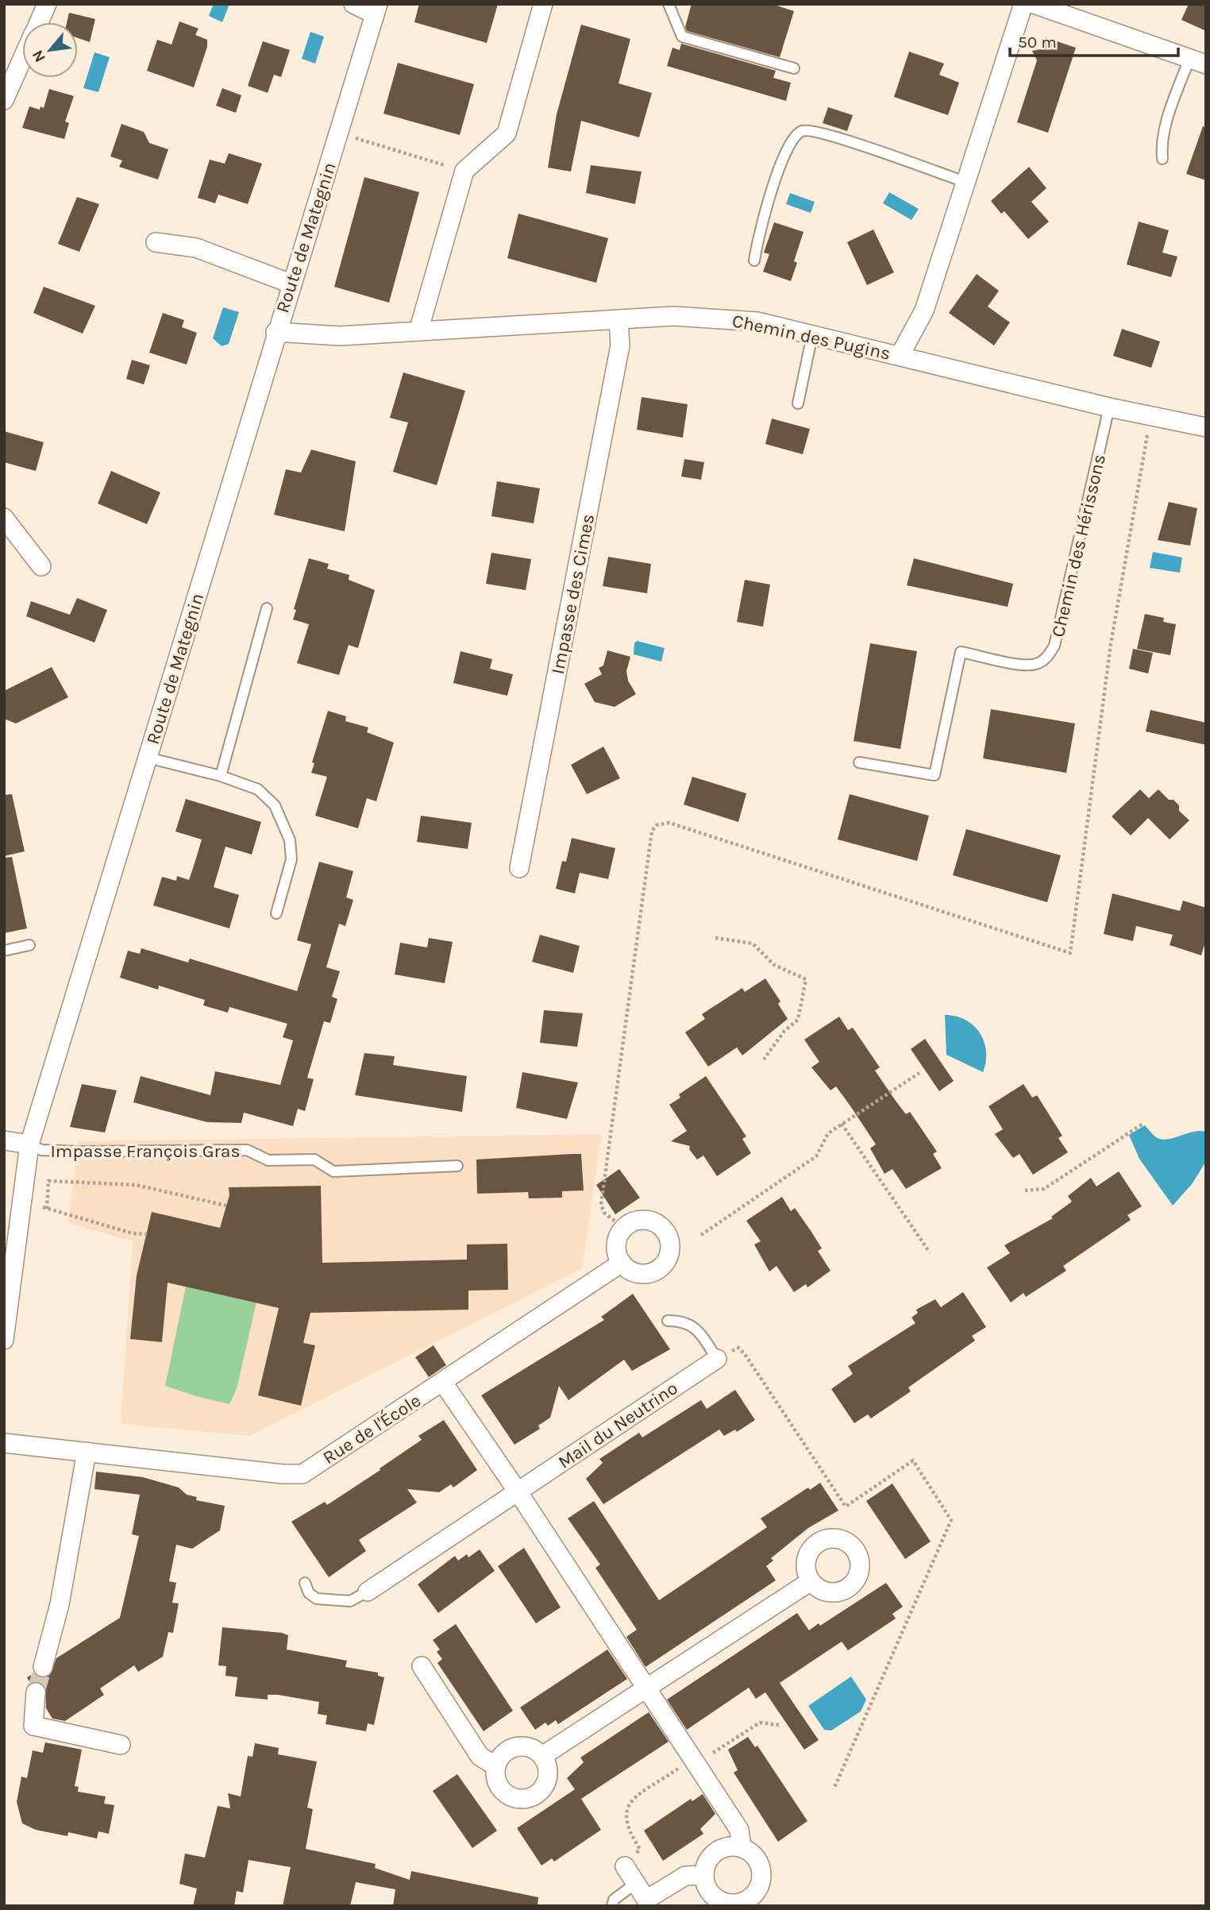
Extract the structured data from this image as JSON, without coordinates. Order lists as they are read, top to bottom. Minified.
{"streets":{"street":["Route de Mategnin","Chemin des Pugins","Impasse des Cimes","Mail du Neutrino","Rue de l'École"],"lane":["Chemin des Hérissons","Impasse François Gras"]},"crossings":[["Route de Mategnin","Chemin des Pugins"],["Route de Mategnin","Impasse François Gras"],["Chemin des Pugins","Chemin des Hérissons"],["Chemin des Pugins","Impasse des Cimes"]],"scale_bar":"50 m","north":"bottom left"}
